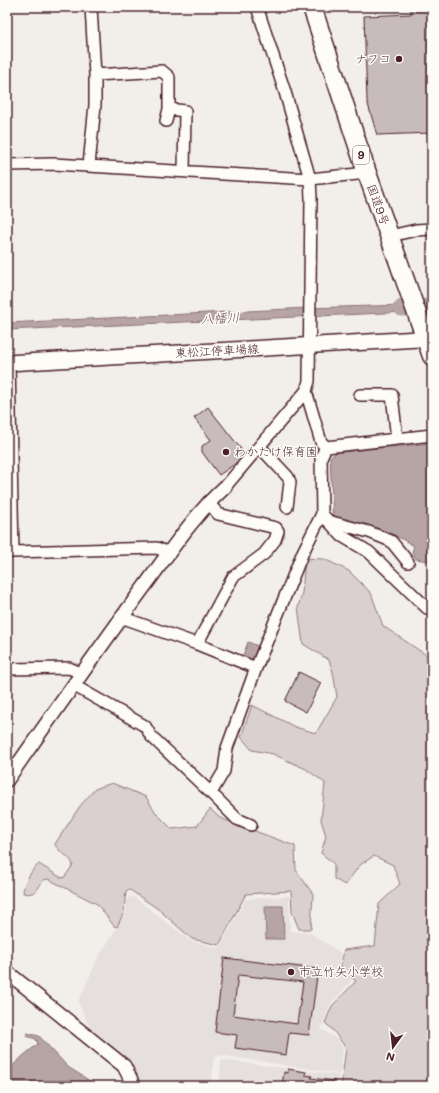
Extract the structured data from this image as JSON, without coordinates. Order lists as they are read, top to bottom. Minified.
{"streets":{"highway":["9","国道9号"],"main road":["東松江停車場線"]},"crossings":[["国道9号","東松江停車場線"]],"water":["八幡川"],"places":["ナフコ","わかたけ保育園","市立竹矢小学校"],"north":"bottom"}
